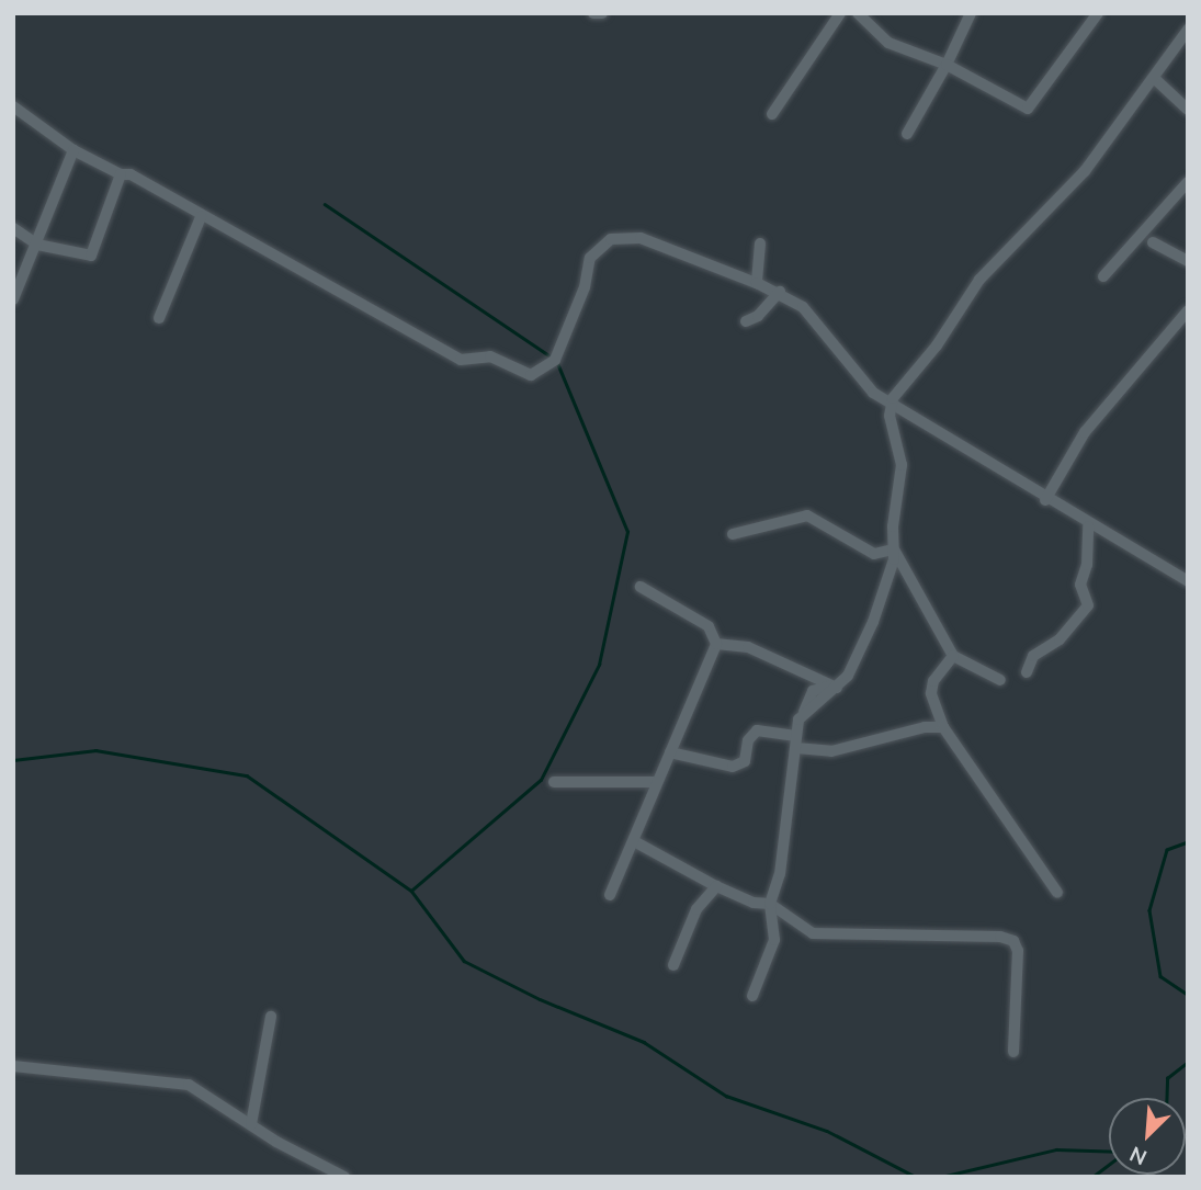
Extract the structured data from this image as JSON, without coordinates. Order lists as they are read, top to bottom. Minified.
{"north":"bottom left"}
